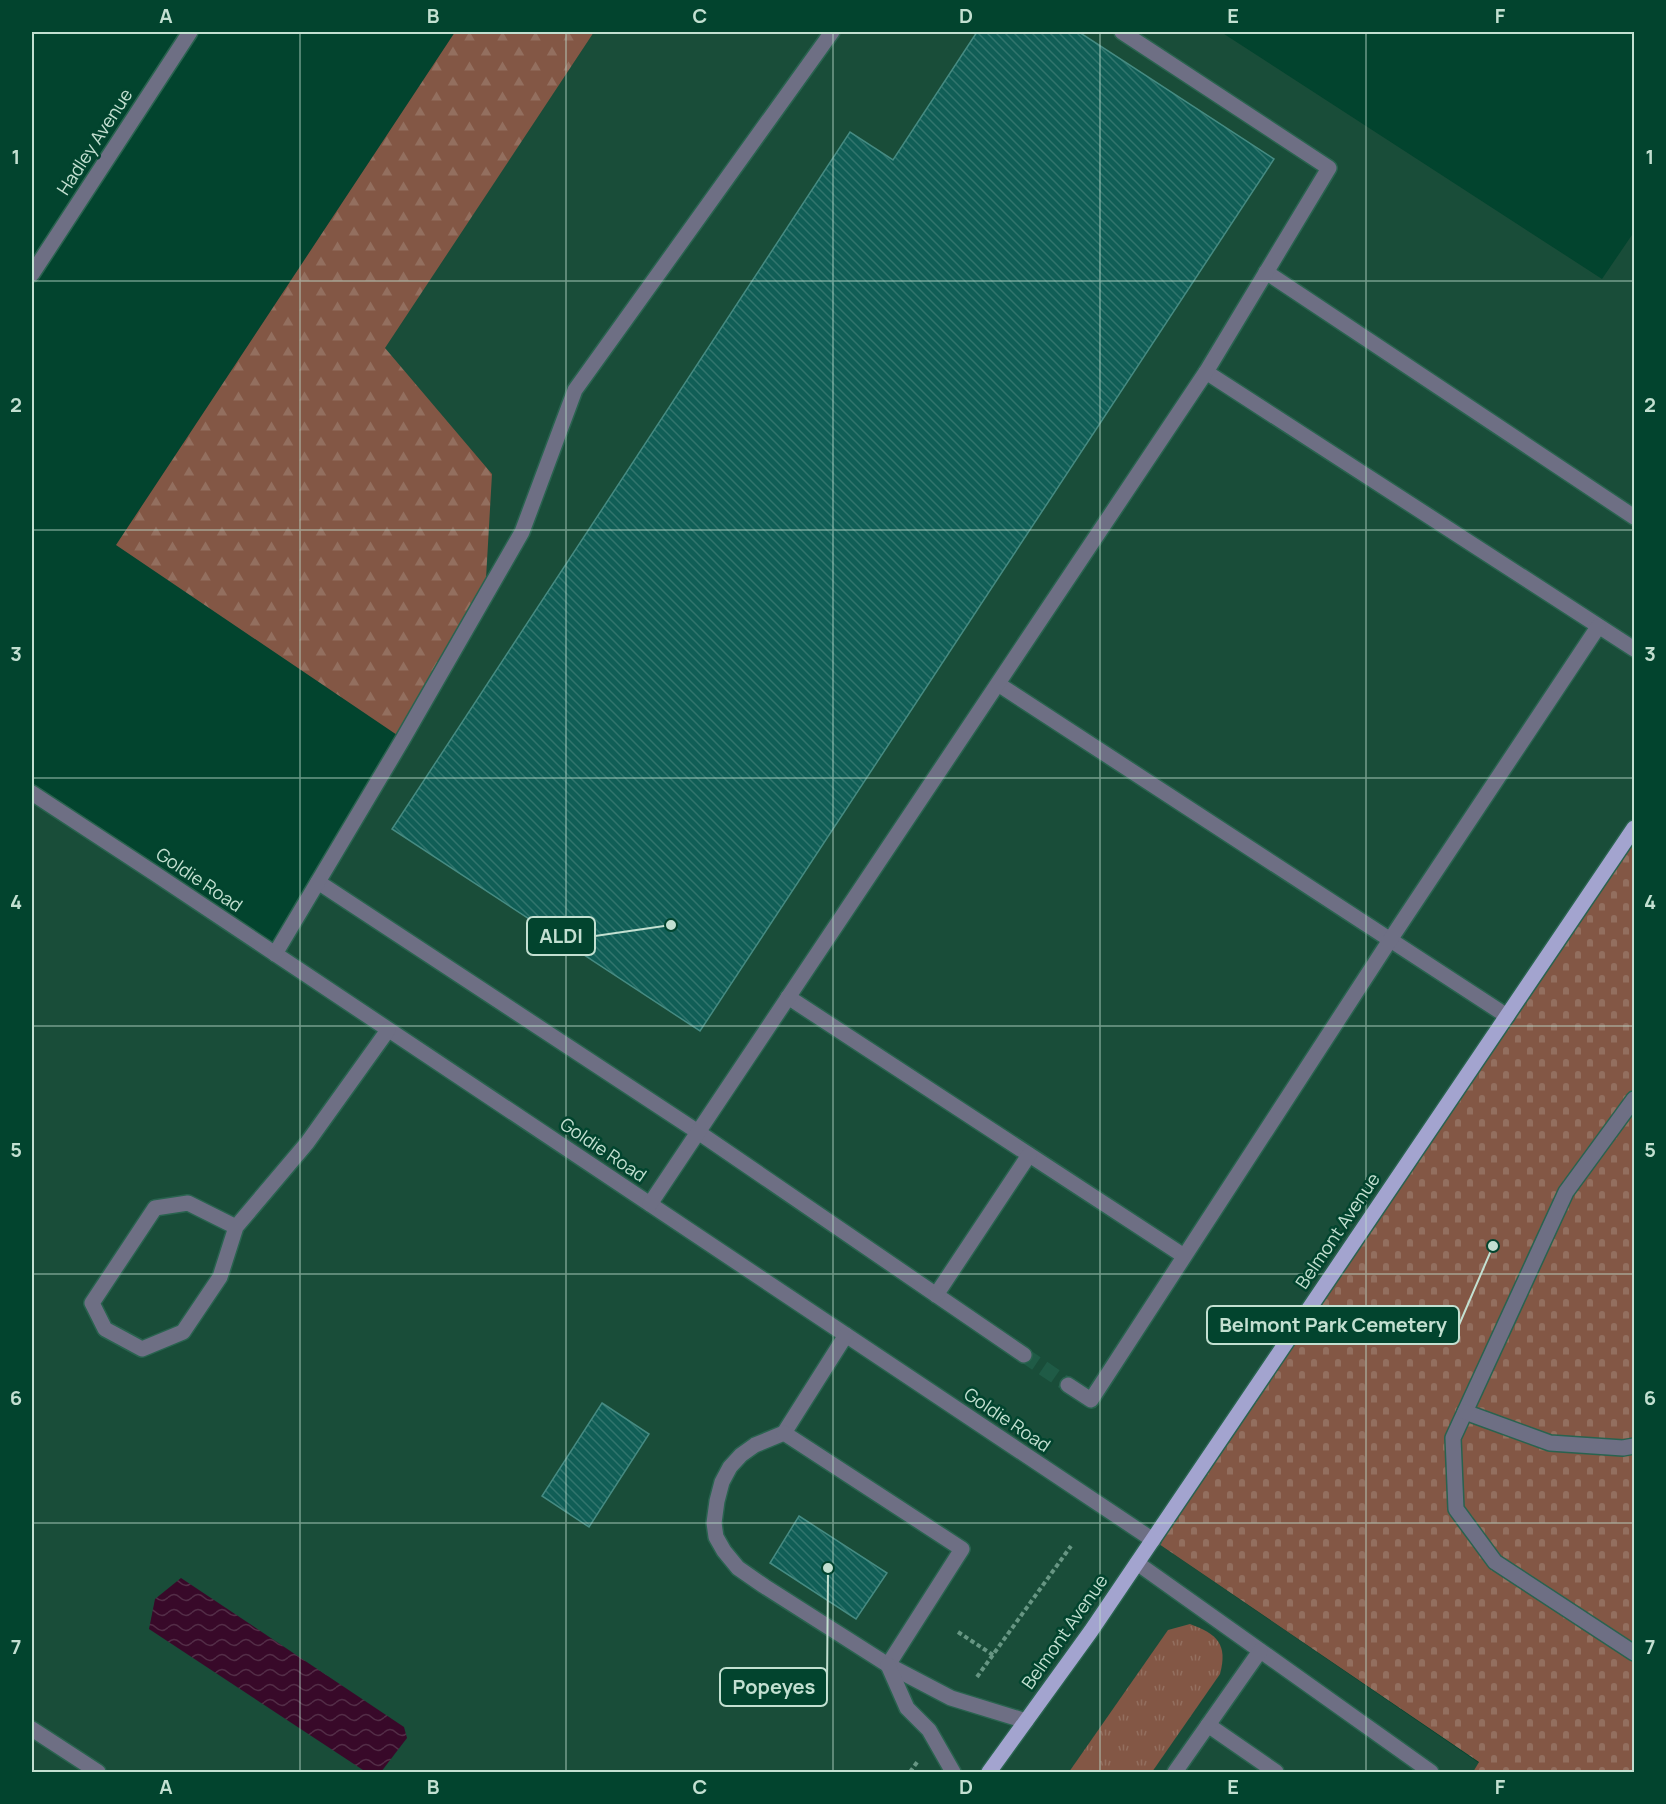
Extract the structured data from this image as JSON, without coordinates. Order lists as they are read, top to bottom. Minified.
{"streets":{"main road":["Belmont Avenue"],"street":["Hadley Avenue","Goldie Road"]},"crossings":[["Goldie Road","Belmont Avenue"]],"places":["ALDI","Belmont Park Cemetery","Popeyes"],"grid":{"columns":["A","B","C","D","E","F"],"rows":["1","2","3","4","5","6","7"]}}
